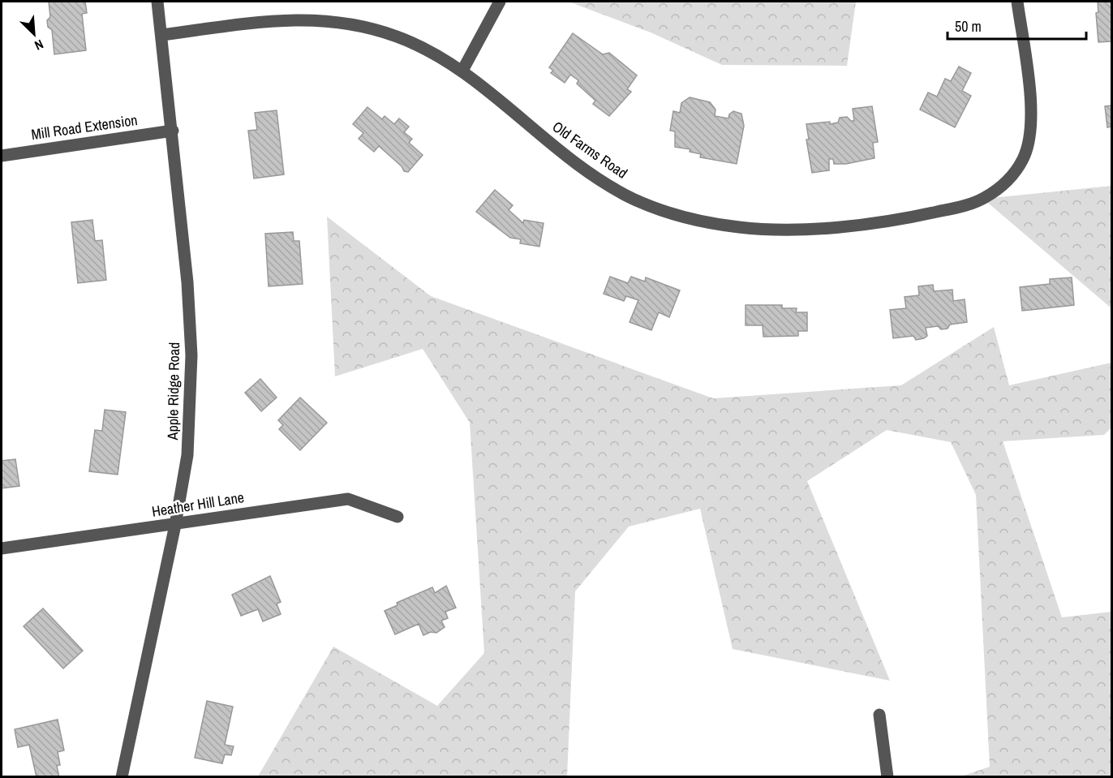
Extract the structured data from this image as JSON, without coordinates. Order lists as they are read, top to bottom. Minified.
{"streets":{"street":["Mill Road Extension","Old Farms Road","Apple Ridge Road","Heather Hill Lane"]},"crossings":[["Mill Road Extension","Apple Ridge Road"],["Old Farms Road","Apple Ridge Road"],["Apple Ridge Road","Heather Hill Lane"]],"scale_bar":"50 m","north":"bottom right"}
